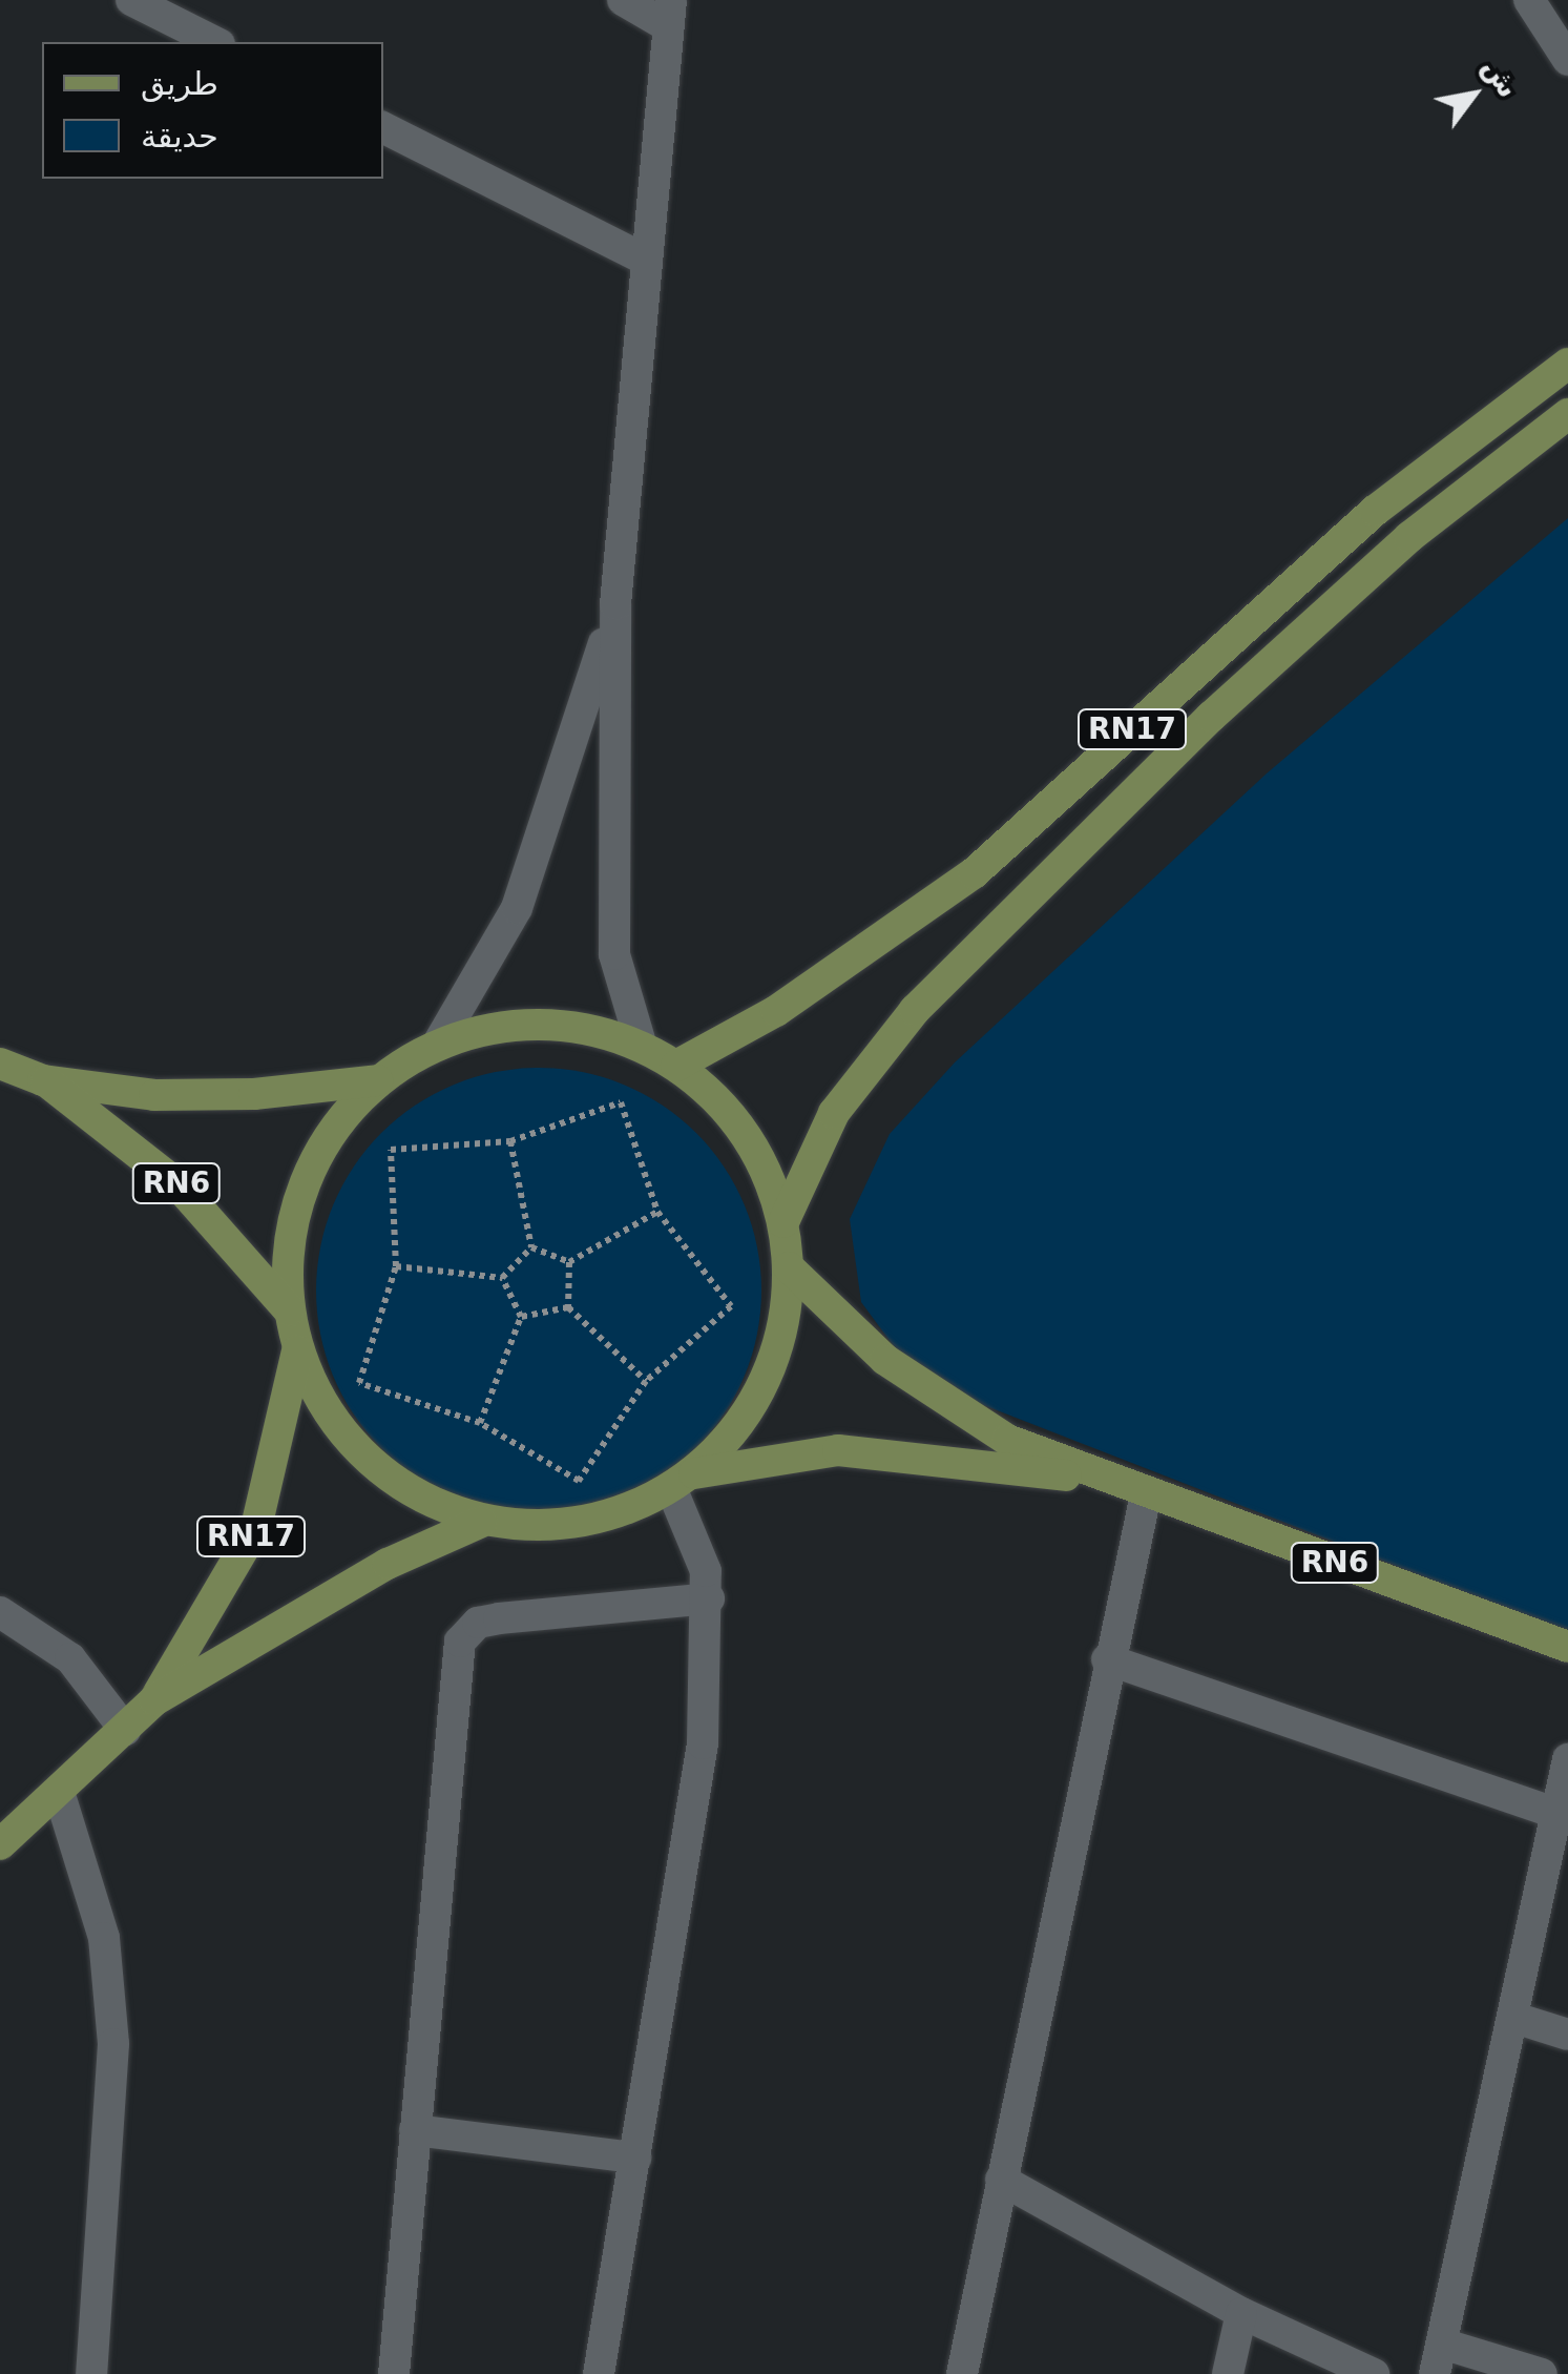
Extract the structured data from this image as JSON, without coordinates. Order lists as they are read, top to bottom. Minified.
{"streets":{"main road":["RN17","RN6"]},"legend":["طريق","حديقة"],"north":"top right"}
